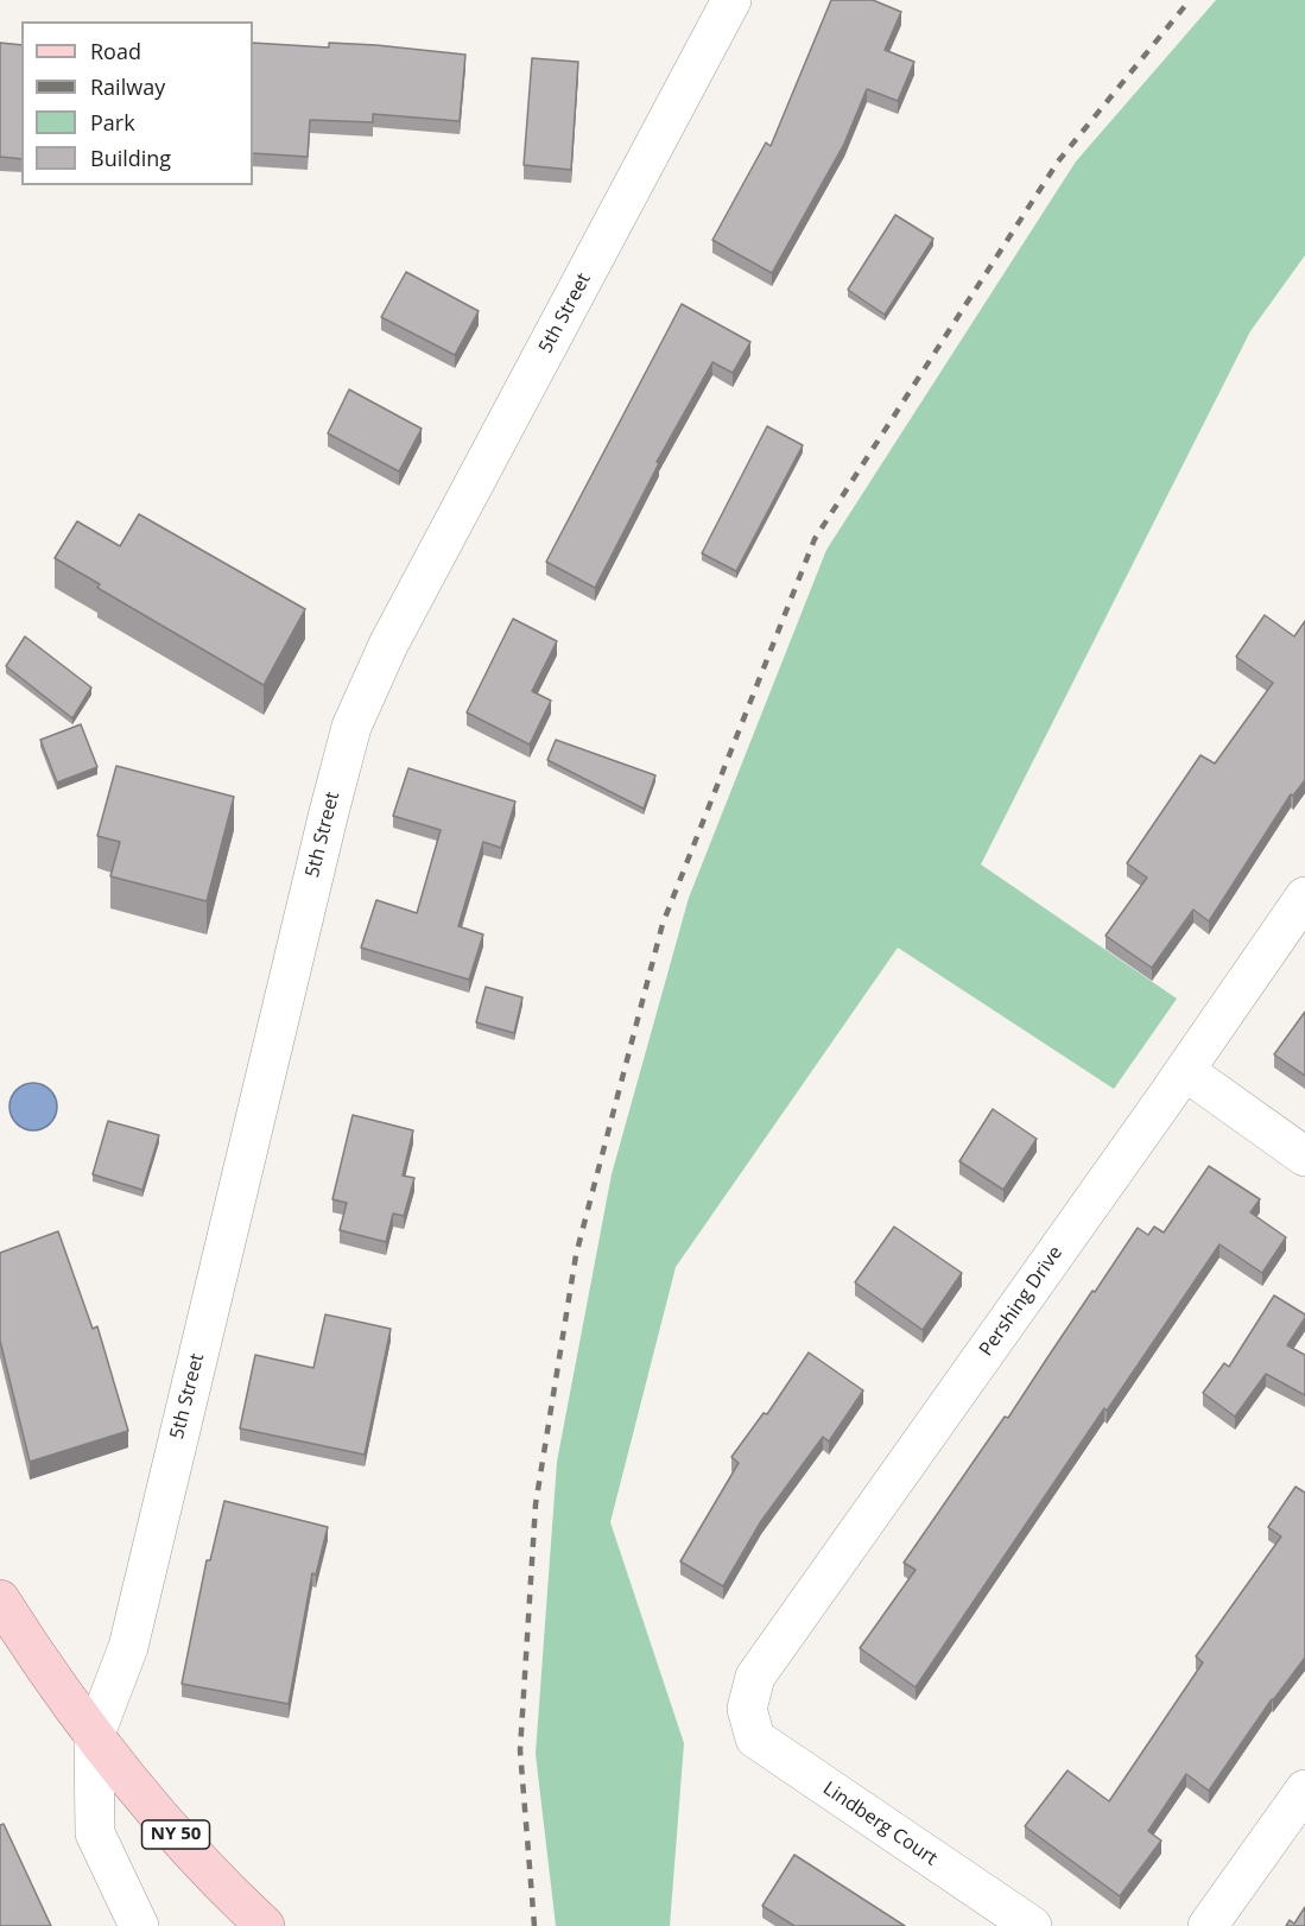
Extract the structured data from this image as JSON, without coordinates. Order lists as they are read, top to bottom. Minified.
{"streets":{"main road":["NY 50"],"street":["5th Street","Pershing Drive","Lindberg Court"]},"crossings":[["5th Street","NY 50"],["Pershing Drive","Lindberg Court"]],"legend":["Road","Railway","Park","Building"]}
